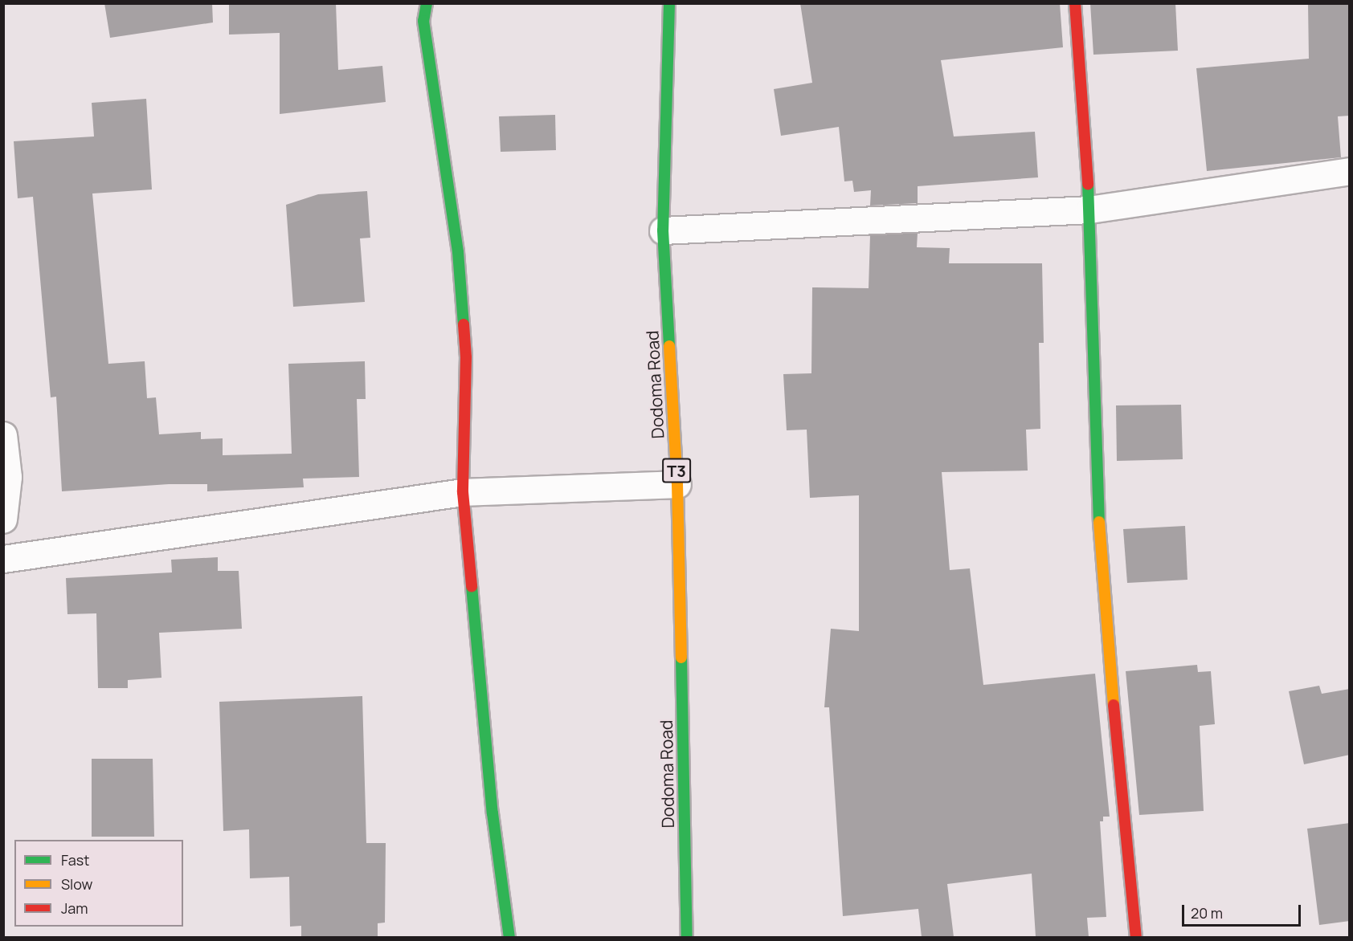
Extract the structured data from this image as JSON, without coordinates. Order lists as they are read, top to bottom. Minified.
{"streets":{"main road":["Dodoma Road","T3"]},"legend":["Fast","Slow","Jam"],"scale_bar":"20 m"}
